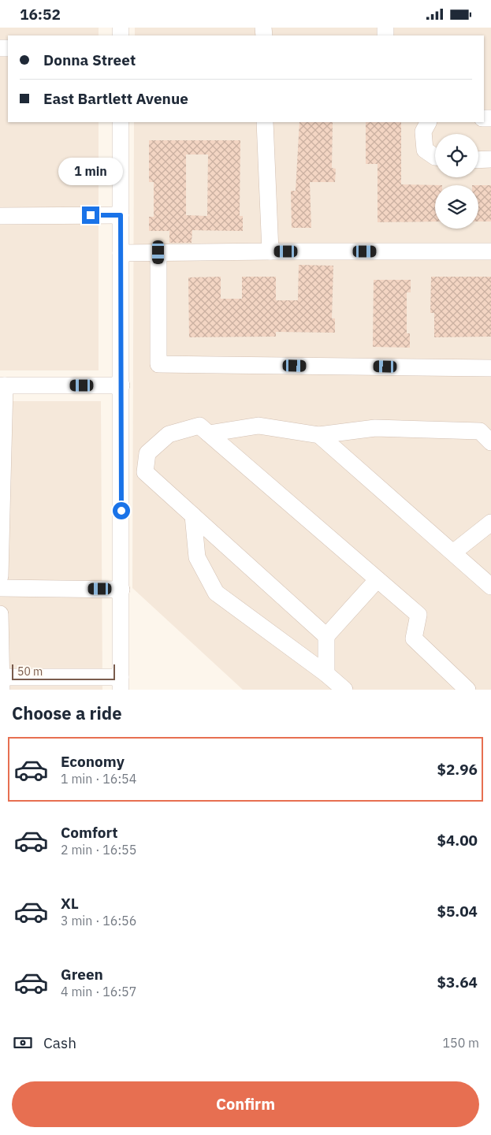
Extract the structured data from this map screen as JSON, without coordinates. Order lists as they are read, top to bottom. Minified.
{"scale_bar":"50 m","page":{"status":"16:52","banner":["Donna Street","East Bartlett Avenue"],"bubble":"1 min","scale":"50 m","heading":"Choose a ride","list":[{"name":"Economy","note":"1 min · 16:54","value":"$2.96"},{"name":"Comfort","note":"2 min · 16:55","value":"$4.00"},{"name":"XL","note":"3 min · 16:56","value":"$5.04"},{"name":"Green","note":"4 min · 16:57","value":"$3.64"}],"pay":["Cash","150 m"],"buttons":"Confirm"}}
